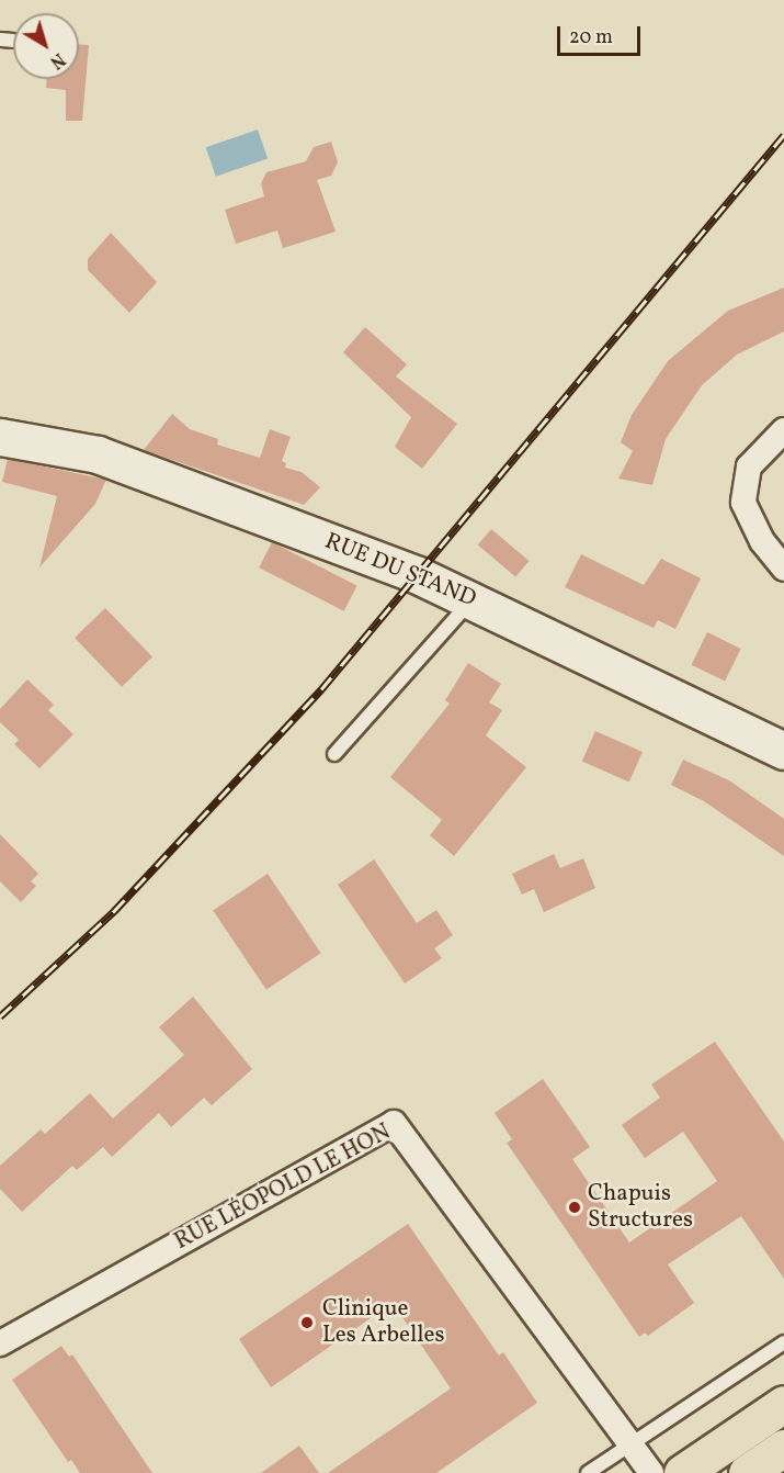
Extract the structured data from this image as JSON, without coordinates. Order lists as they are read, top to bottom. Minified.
{"streets":{"street":["RUE DU STAND","RUE LÉOPOLD LE HON"]},"places":["Chapuis Structures","Clinique Les Arbelles"],"scale_bar":"20 m","north":"bottom right"}
